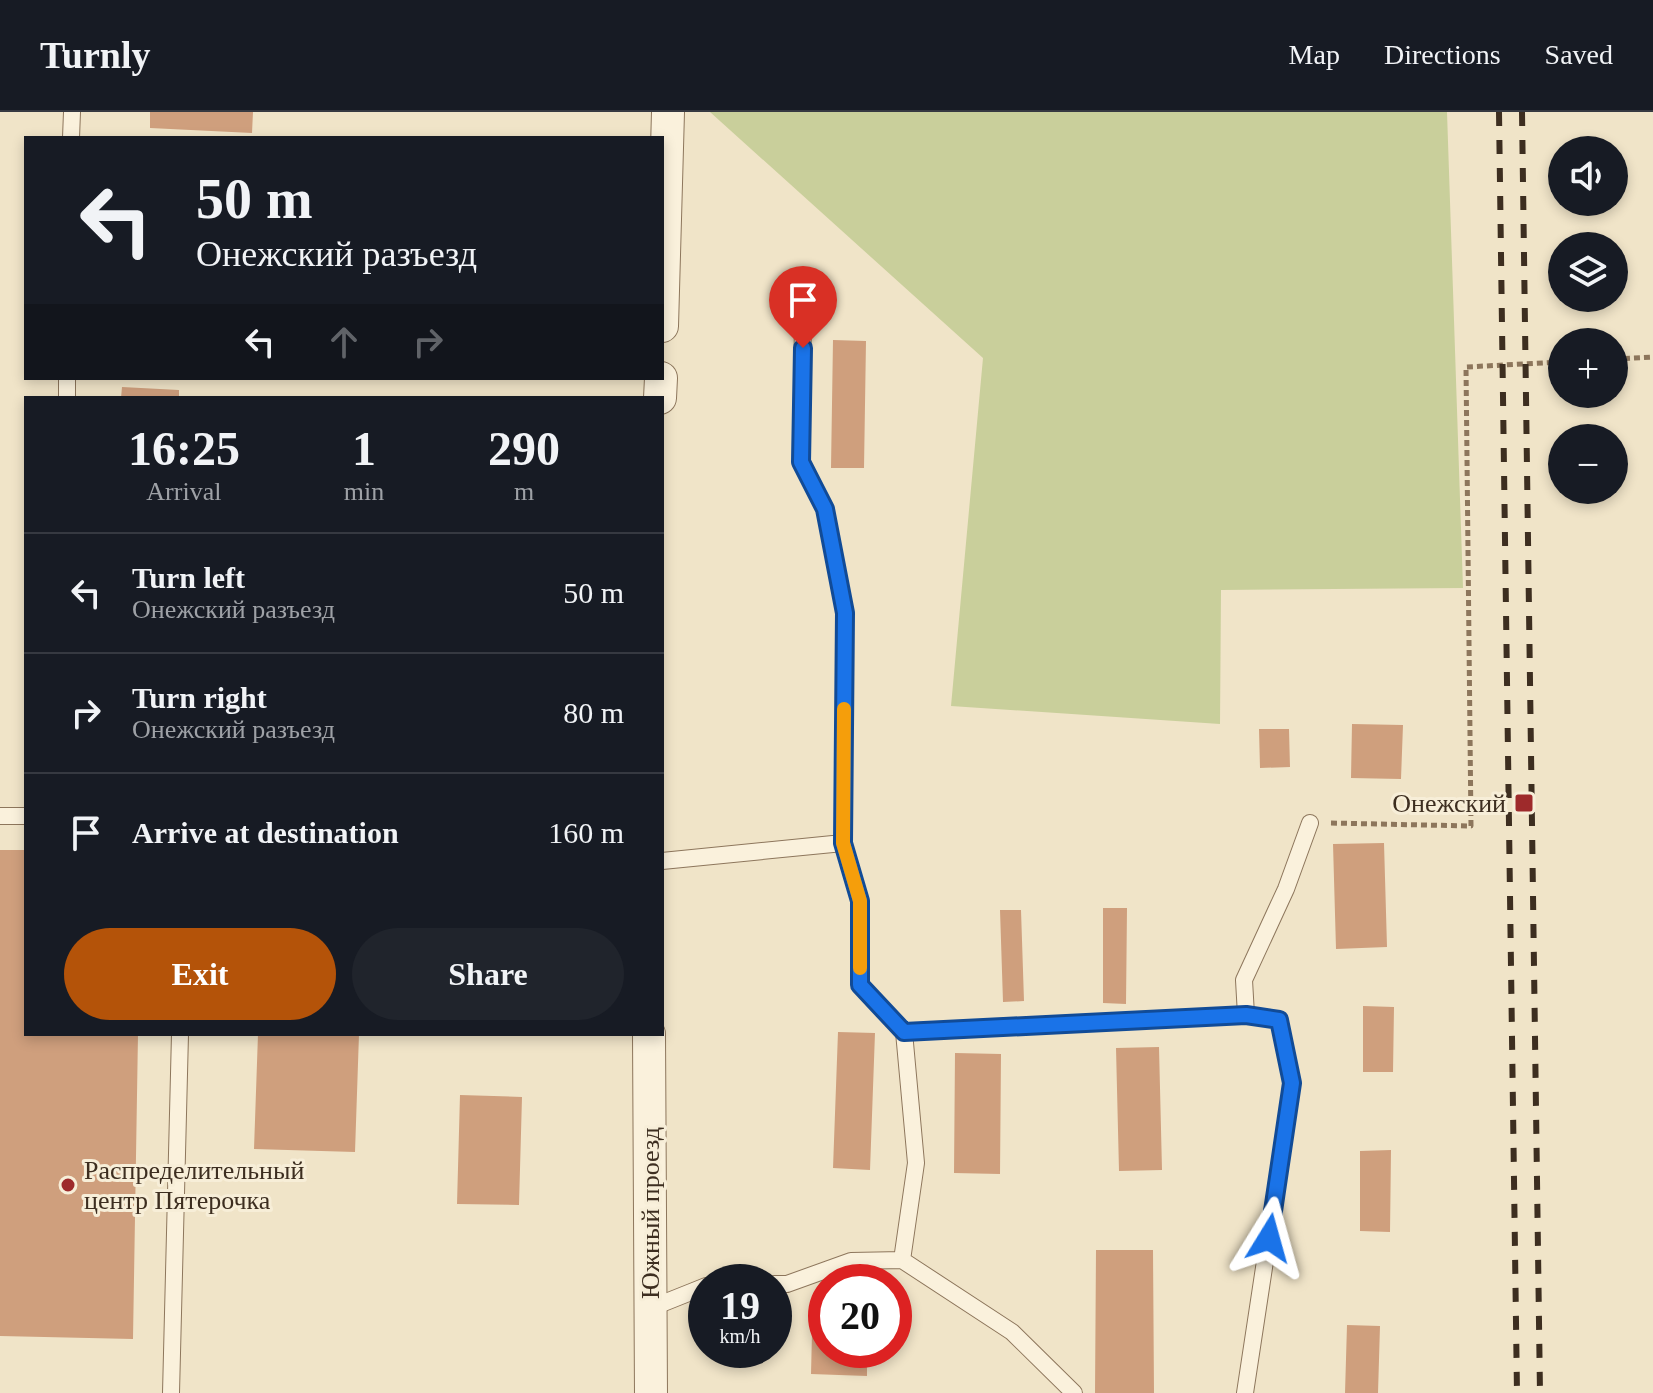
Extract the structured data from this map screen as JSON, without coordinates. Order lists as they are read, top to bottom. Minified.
{"streets":{"street":["Южный проезд"]},"places":{"transit":["Онежский"],"other":["Распределительный центр Пятерочка"]},"page":{"header":"Turnly","nav":["Map","Directions","Saved"],"map_buttons":["+","−"],"turn":["50 m","Онежский разъезд"],"eta":["16:25","Arrival","1","min","290","m"],"list":[{"name":"Turn left","note":"Онежский разъезд","value":"50 m"},{"name":"Turn right","note":"Онежский разъезд","value":"80 m"},{"name":"Arrive at destination","value":"160 m"}],"buttons":["Exit","Share"],"speed":"19 km/h","limit":"20"}}
